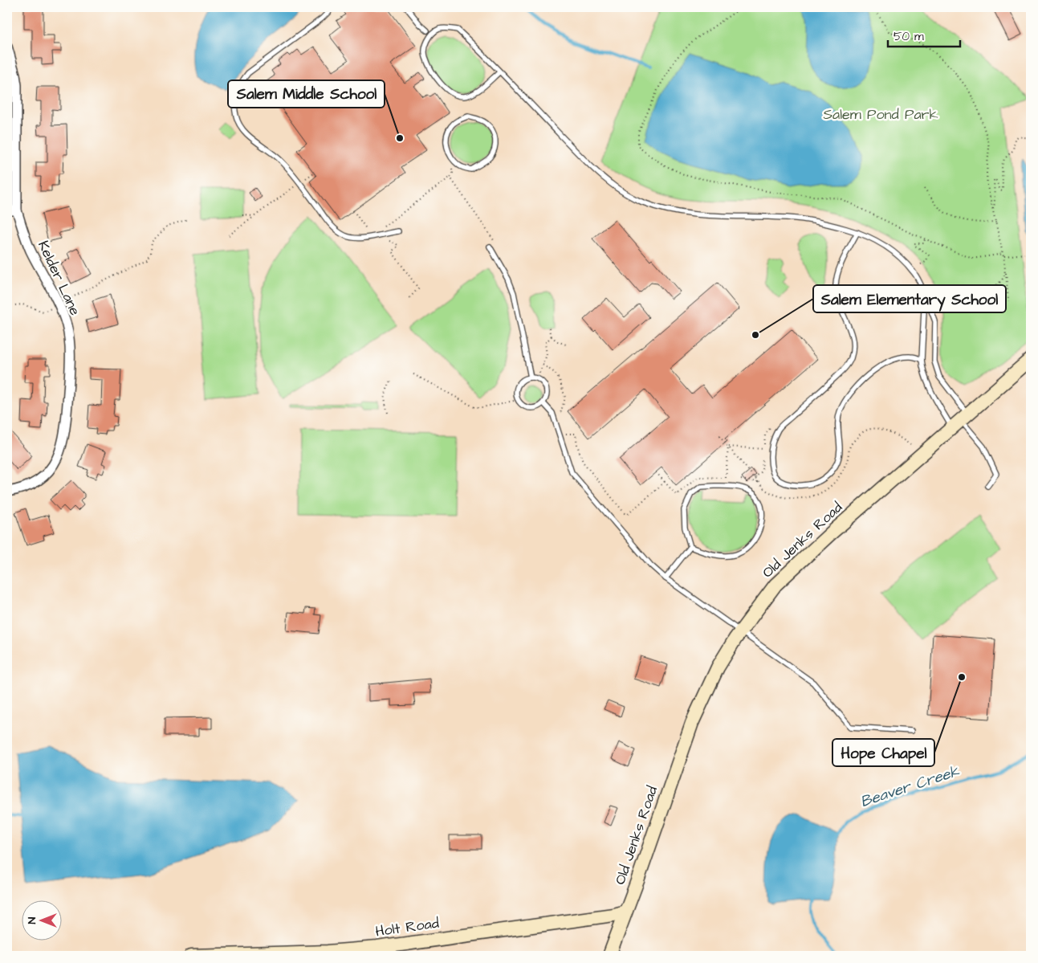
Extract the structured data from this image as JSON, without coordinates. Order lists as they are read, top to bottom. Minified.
{"streets":{"street":["Kelder Lane","Old Jenks Road","Holt Road"]},"crossings":[["Old Jenks Road","Holt Road"]],"water":["Beaver Creek"],"parks":["Salem Pond Park"],"places":["Salem Middle School","Salem Elementary School","Hope Chapel"],"scale_bar":"50 m","north":"left"}
